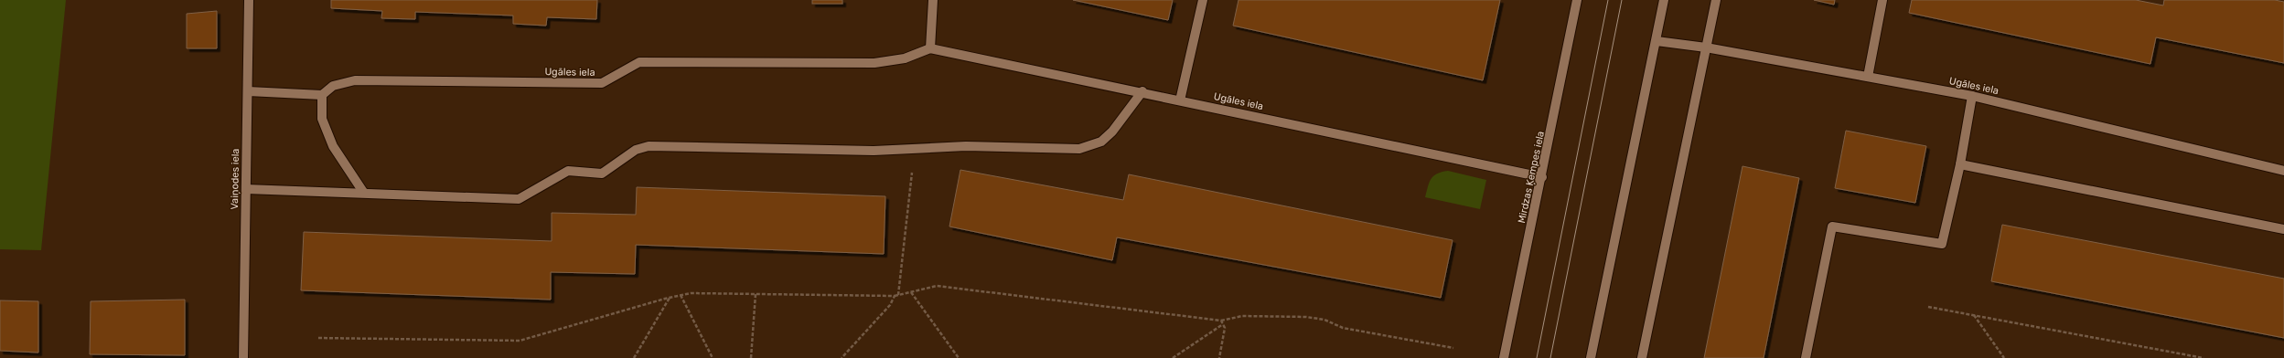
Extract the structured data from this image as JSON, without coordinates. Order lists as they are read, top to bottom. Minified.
{"streets":{"street":["Ugāles iela","Mirdzas Ķempes iela","Vaiņodes iela"]},"crossings":[["Ugāles iela","Mirdzas Ķempes iela"]]}
